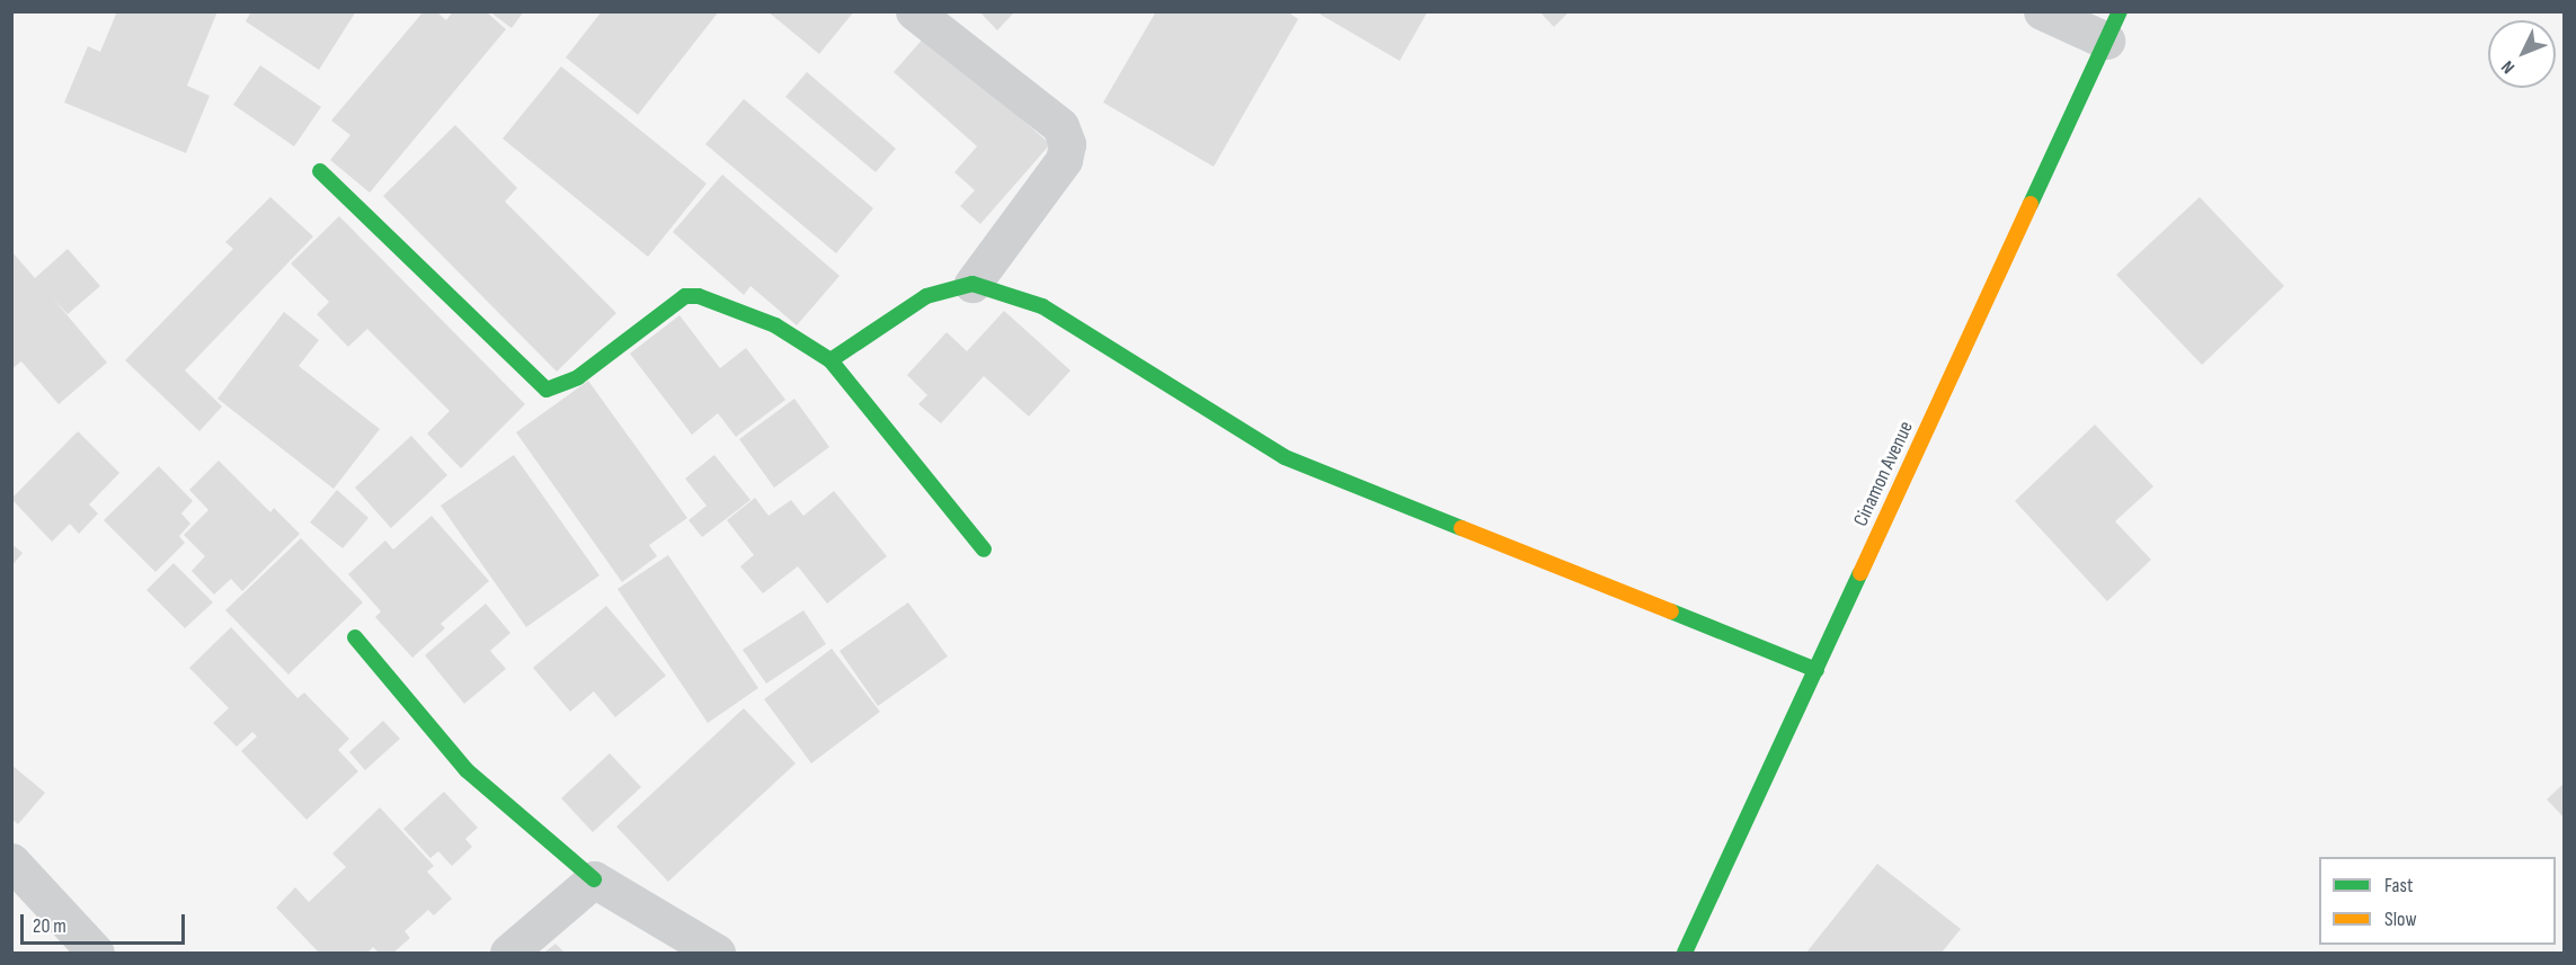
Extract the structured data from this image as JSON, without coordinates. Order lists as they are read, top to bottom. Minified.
{"streets":{"street":["Cinamon Avenue"]},"legend":["Fast","Slow"],"scale_bar":"20 m","north":"bottom left"}
